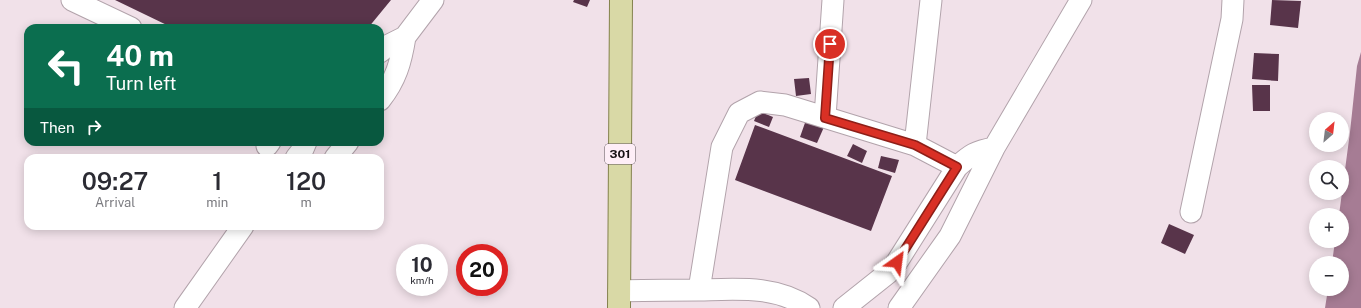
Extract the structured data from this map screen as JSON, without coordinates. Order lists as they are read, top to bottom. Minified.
{"streets":{"main road":["301"]},"north":"top right","page":{"turn":["40 m","Turn left"],"then":"Then","map_buttons":["+","−"],"eta":["09:27","Arrival","1","min","120","m"],"speed":"10 km/h","limit":"20"}}
